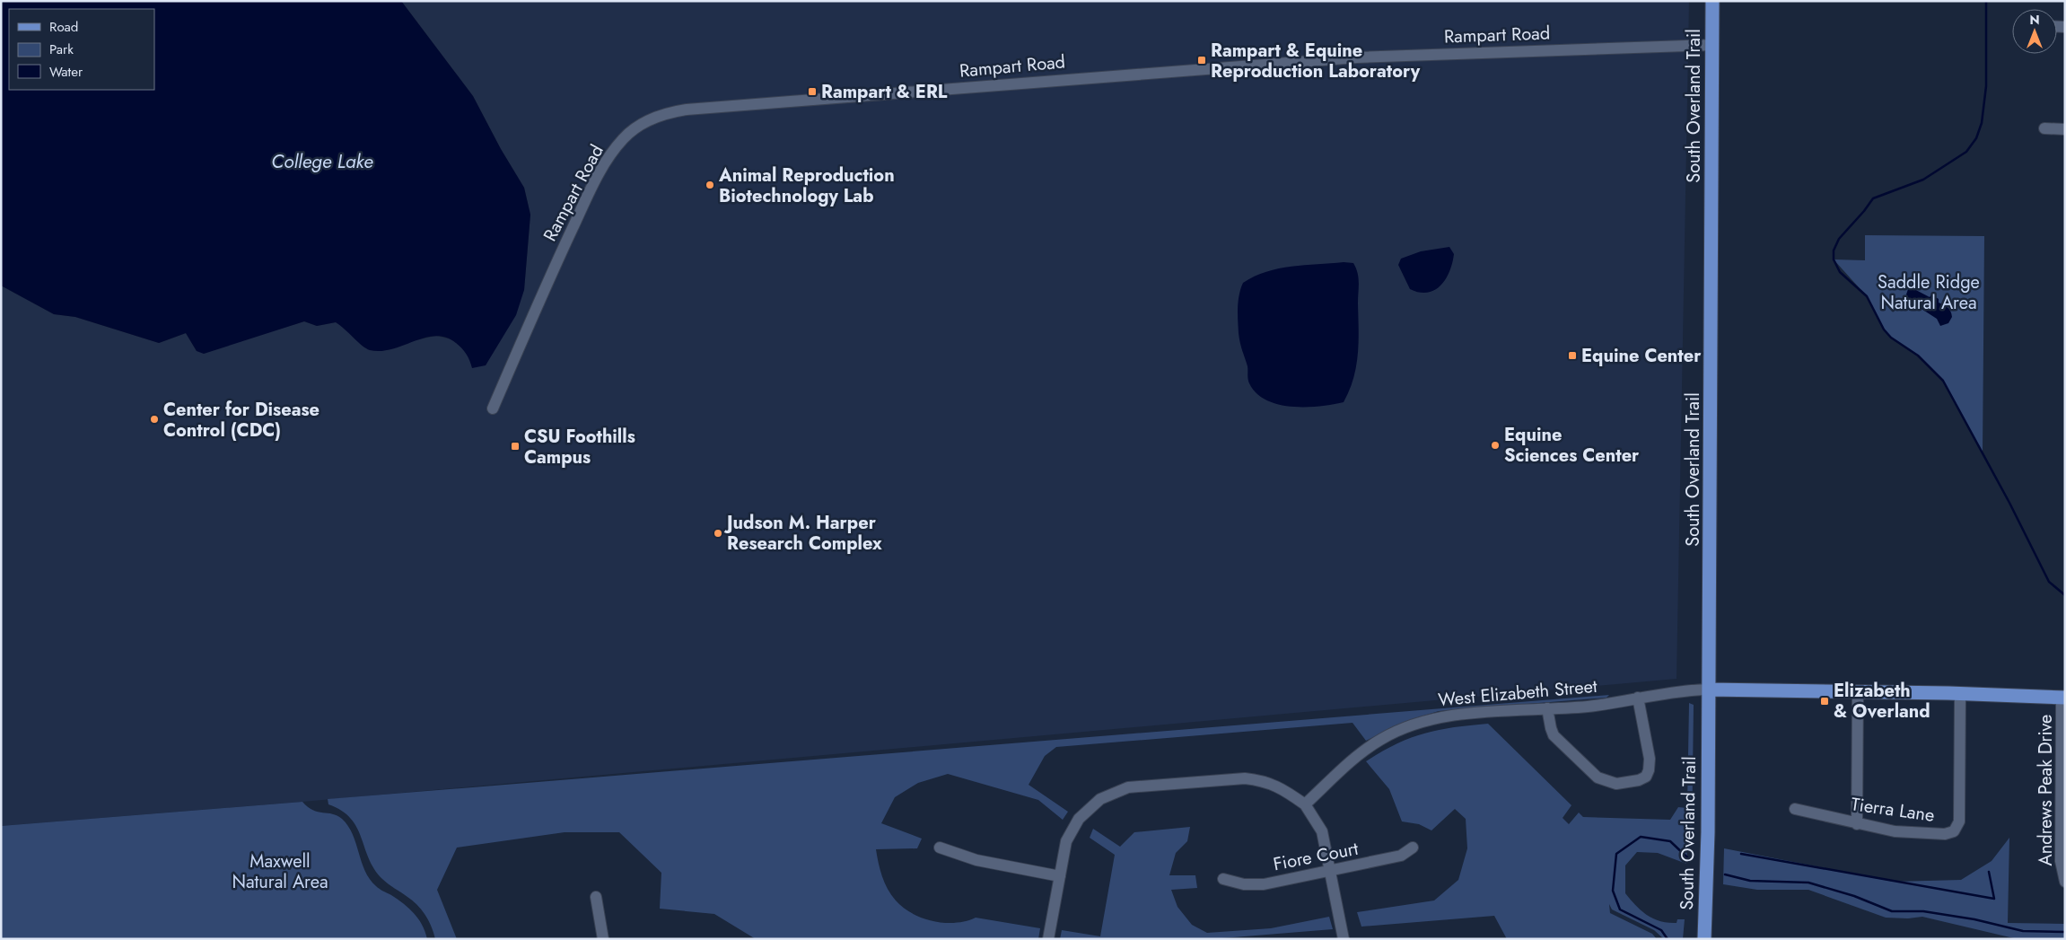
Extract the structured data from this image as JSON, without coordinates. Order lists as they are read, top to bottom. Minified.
{"streets":{"main road":["South Overland Trail","West Elizabeth Street"],"street":["Rampart Road","Andrews Peak Drive","Tierra Lane","Fiore Court"]},"crossings":[["Rampart Road","South Overland Trail"],["South Overland Trail","West Elizabeth Street"],["West Elizabeth Street","Andrews Peak Drive"],["West Elizabeth Street","Tierra Lane"]],"water":["College Lake"],"parks":["Saddle Ridge Natural Area","Maxwell Natural Area"],"places":{"transit":["Rampart & Equine Reproduction Laboratory","Rampart & ERL","Equine Center","CSU Foothills Campus","Elizabeth & Overland"],"other":["Animal Reproduction Biotechnology Lab","Center for Disease Control (CDC)","Equine Sciences Center","Judson M. Harper Research Complex"]},"legend":["Road","Park","Water"],"north":"top"}
